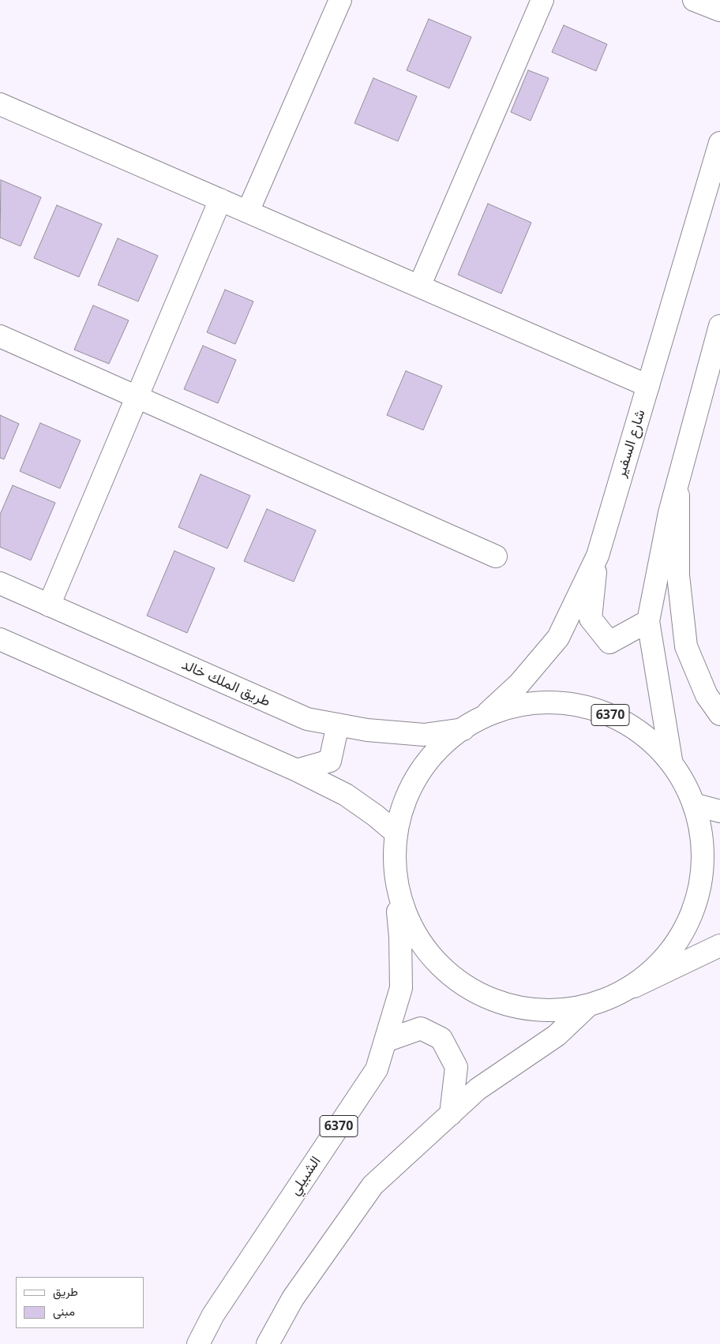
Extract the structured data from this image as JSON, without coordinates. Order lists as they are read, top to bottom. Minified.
{"streets":{"street":["شارع السفير","طريق الملك خالد","6370","الشبيلي"]},"crossings":[["شارع السفير","6370"],["طريق الملك خالد","6370"],["6370","الشبيلي"]],"legend":["طريق","مبنى"]}
